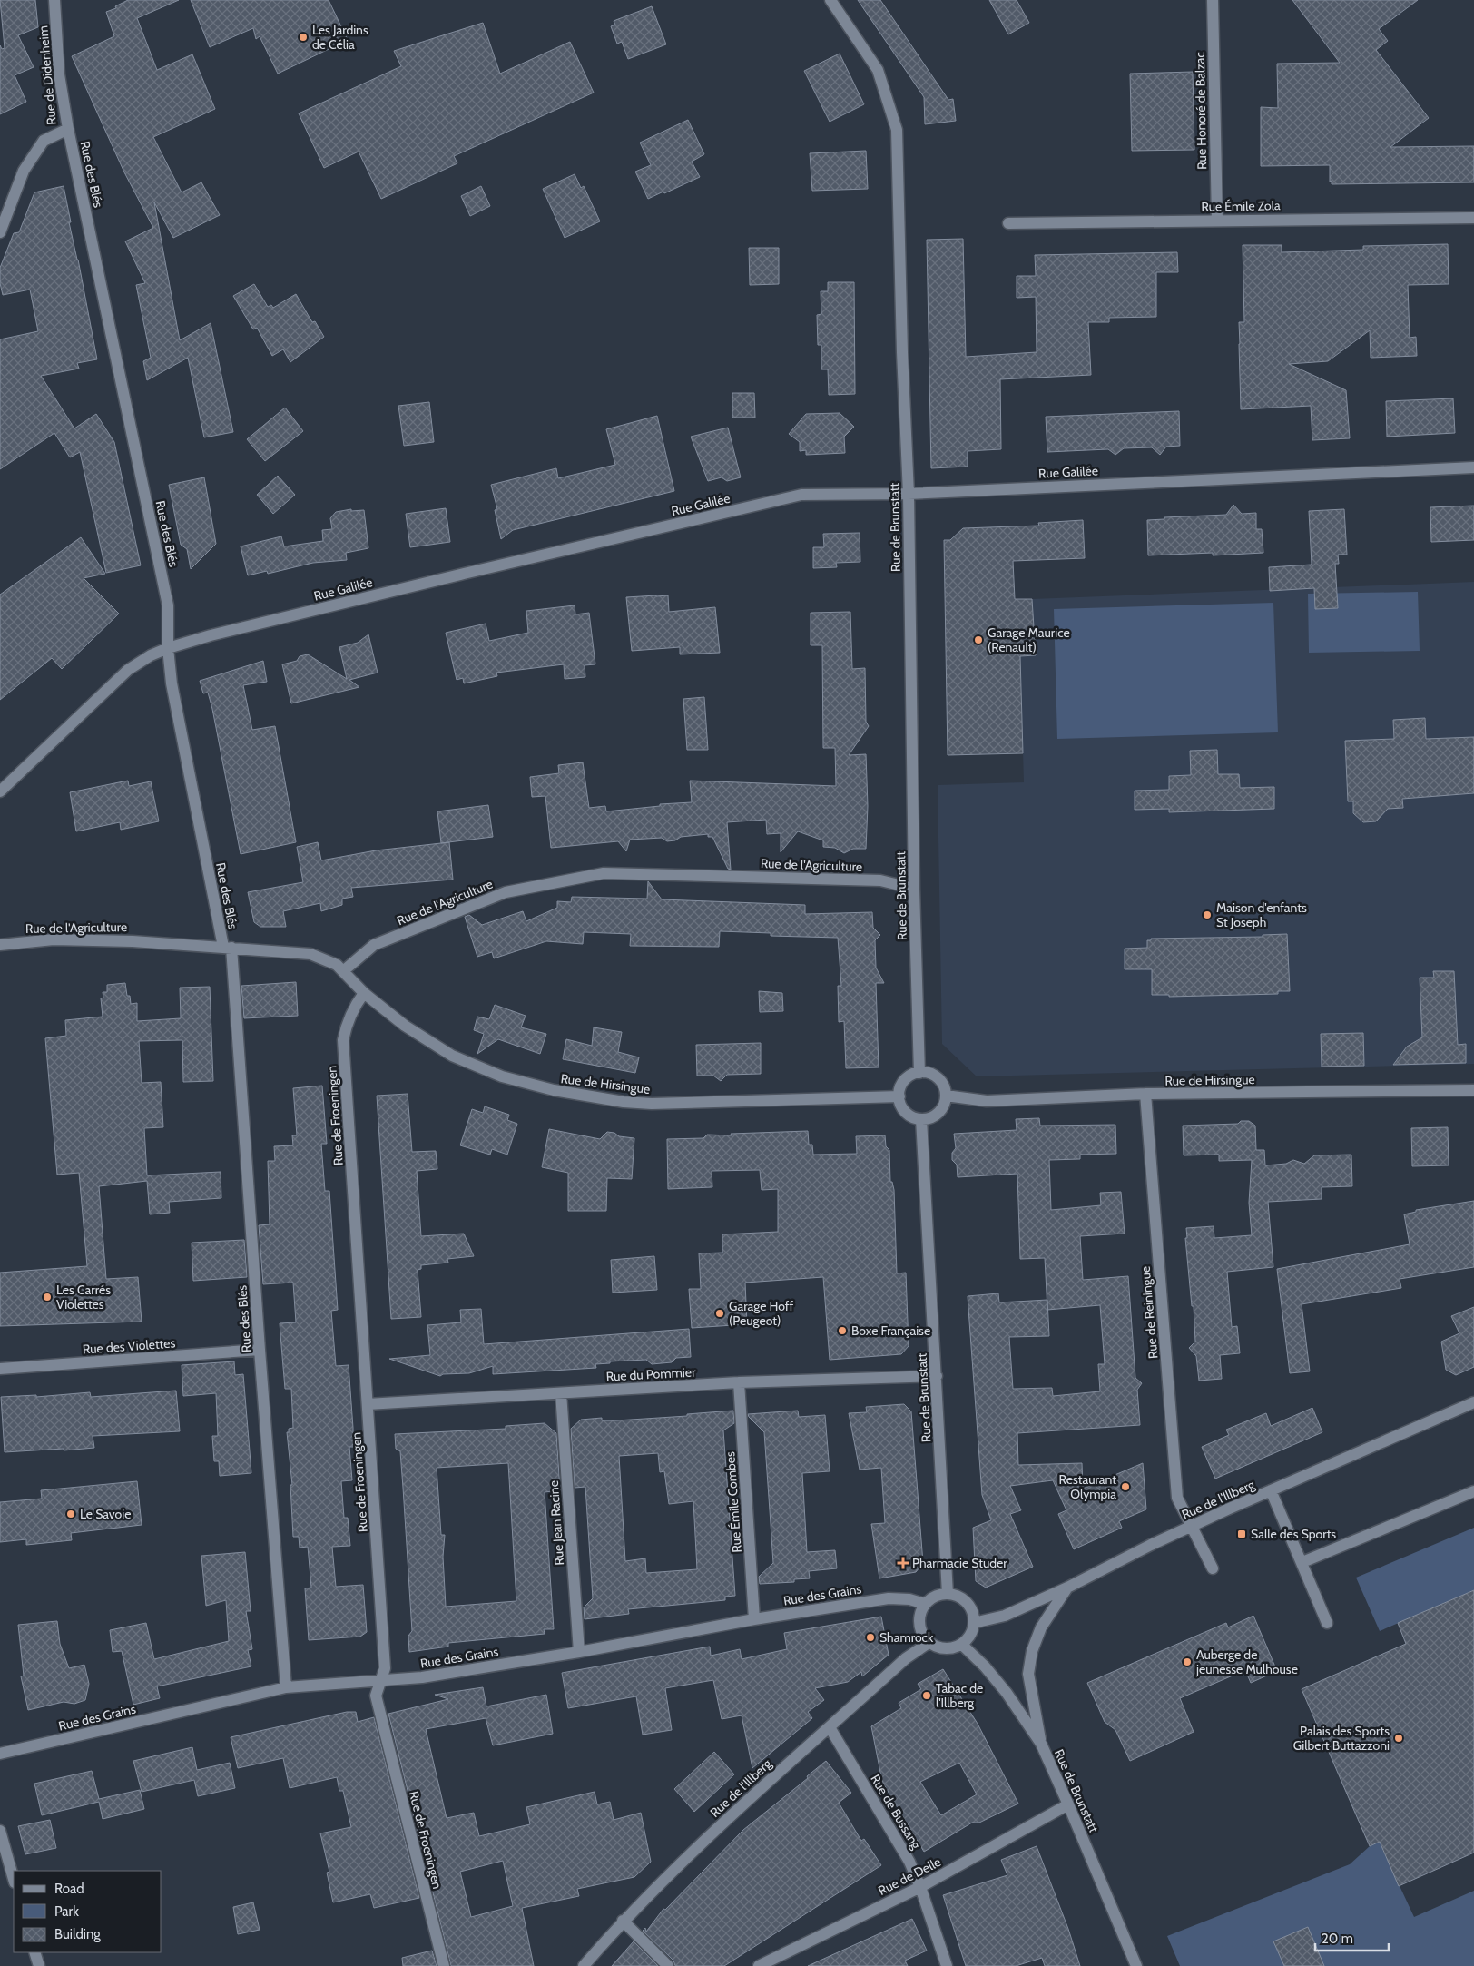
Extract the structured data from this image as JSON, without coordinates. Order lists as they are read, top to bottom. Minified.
{"streets":{"street":["Rue de Didenheim","Rue Honoré de Balzac","Rue des Blés","Rue Émile Zola","Rue Galilée","Rue de Brunstatt","Rue de l'Agriculture","Rue de Hirsingue","Rue de Froeningen","Rue de Reiningue","Rue des Violettes","Rue du Pommier","Rue de l'Illberg","Rue Émile Combes","Rue Jean Racine","Rue des Grains","Rue de Bussang","Rue de Delle"]},"crossings":[["Rue de Didenheim","Rue des Blés"],["Rue Honoré de Balzac","Rue Émile Zola"],["Rue des Blés","Rue Galilée"],["Rue des Blés","Rue de l'Agriculture"],["Rue des Blés","Rue des Violettes"],["Rue des Blés","Rue des Grains"],["Rue Galilée","Rue de Brunstatt"],["Rue de Brunstatt","Rue de l'Agriculture"],["Rue de Brunstatt","Rue de Hirsingue"],["Rue de Brunstatt","Rue du Pommier"],["Rue de Brunstatt","Rue de l'Illberg"],["Rue de Brunstatt","Rue des Grains"],["Rue de Brunstatt","Rue de Delle"],["Rue de l'Agriculture","Rue de Hirsingue"],["Rue de Hirsingue","Rue de Froeningen"],["Rue de Hirsingue","Rue de Reiningue"],["Rue de Froeningen","Rue du Pommier"],["Rue de Froeningen","Rue des Grains"],["Rue de Reiningue","Rue de l'Illberg"],["Rue du Pommier","Rue Émile Combes"],["Rue du Pommier","Rue Jean Racine"],["Rue de l'Illberg","Rue des Grains"],["Rue de l'Illberg","Rue de Bussang"],["Rue Émile Combes","Rue des Grains"],["Rue Jean Racine","Rue des Grains"],["Rue de Bussang","Rue de Delle"]],"places":{"other":["Les Jardins de Célia","Garage Maurice (Renault)","Maison d'enfants St Joseph","Les Carrés Violettes","Garage Hoff (Peugeot)","Boxe Française","Restaurant Olympia","Le Savoie","Shamrock","Auberge de jeunesse Mulhouse","Tabac de l'Illberg","Palais des Sports Gilbert Buttazzoni"],"transit":["Salle des Sports"],"health":["Pharmacie Studer"]},"legend":["Road","Park","Building"],"scale_bar":"20 m"}
